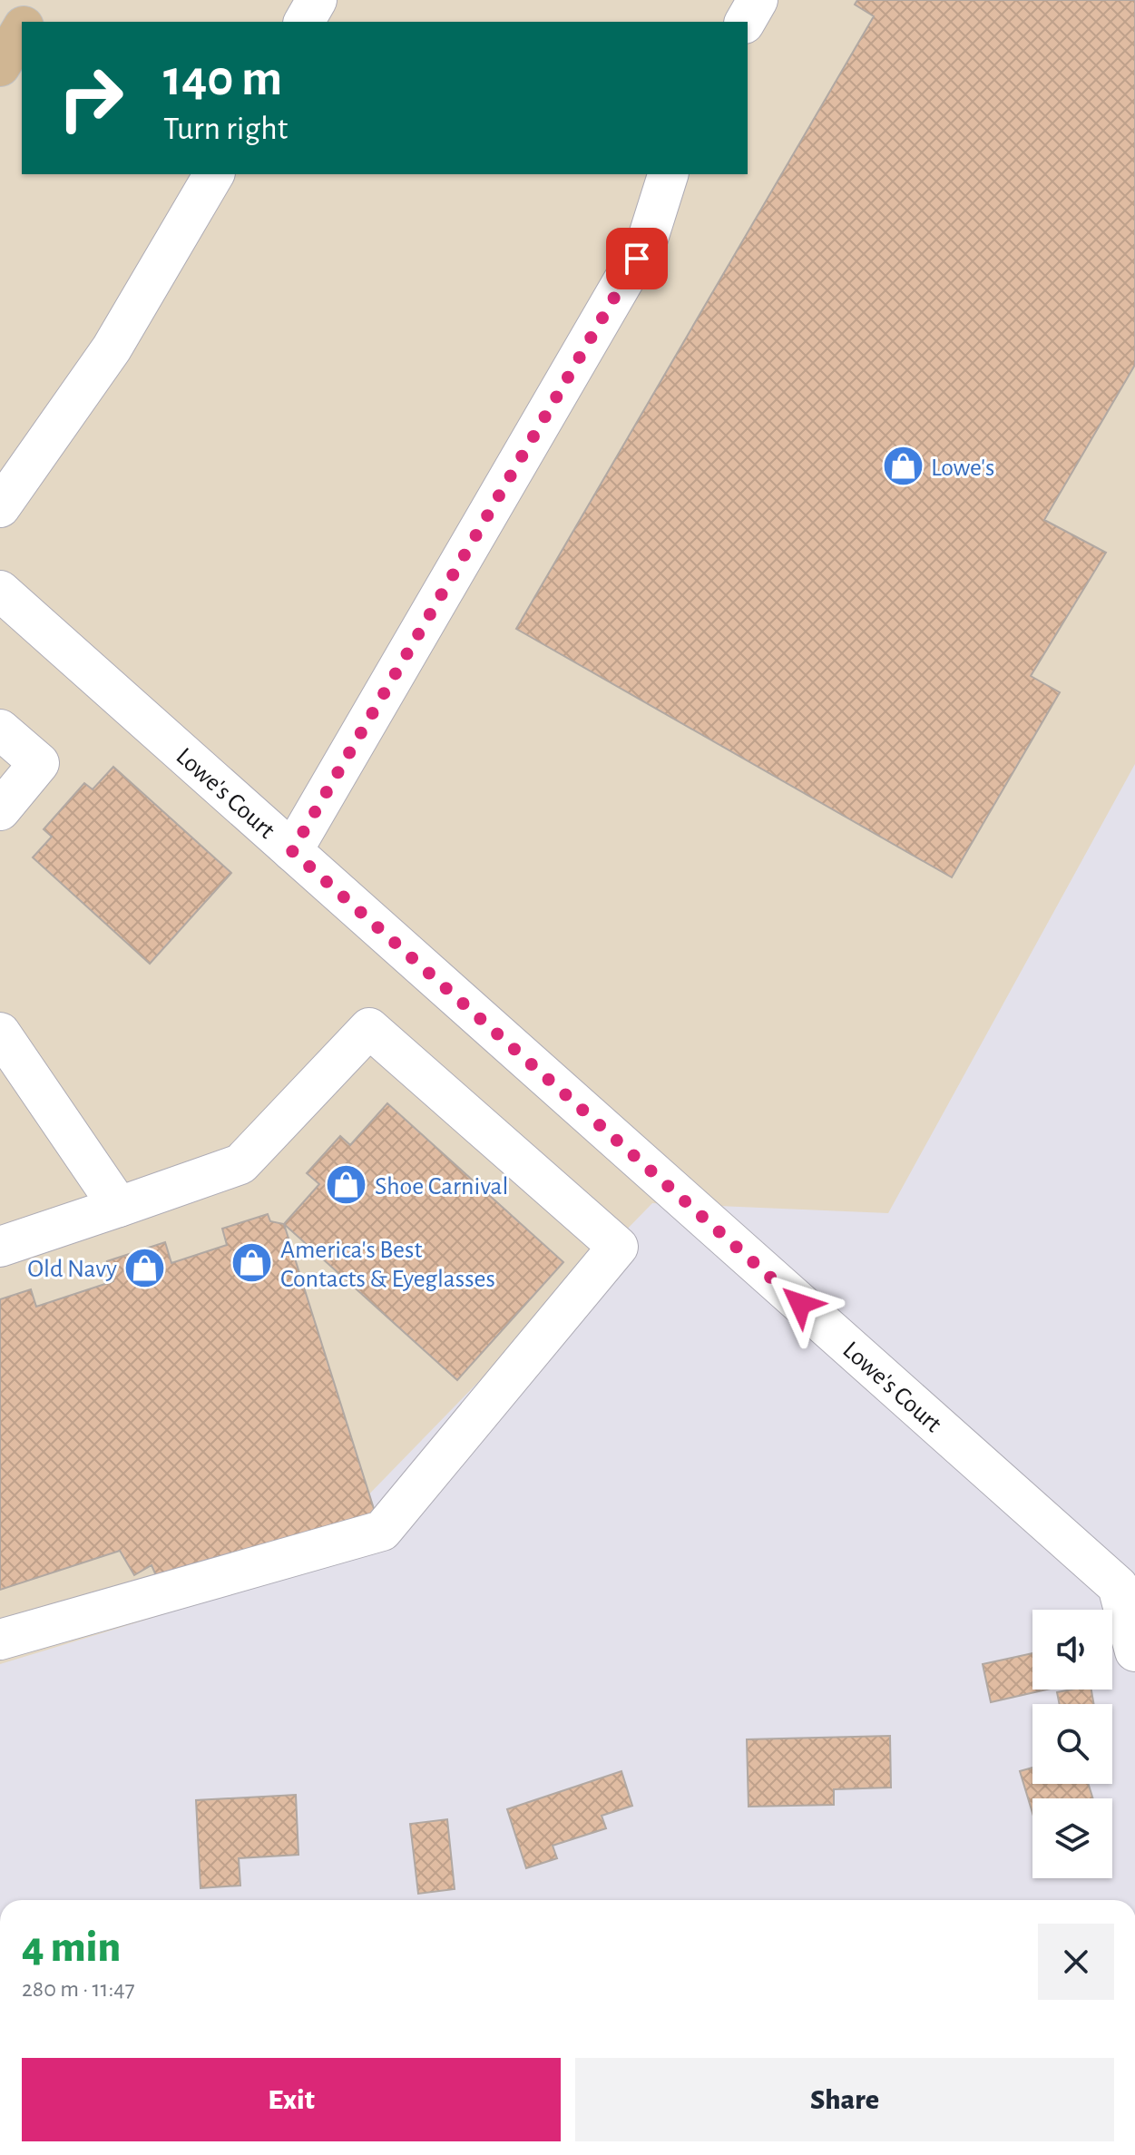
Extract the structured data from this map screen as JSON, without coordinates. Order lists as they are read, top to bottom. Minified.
{"streets":{"street":["Lowe's Court"]},"places":{"shop":["Lowe's","Shoe Carnival","America's Best Contacts & Eyeglasses","Old Navy"]},"page":{"turn":["140 m","Turn right"],"heading":["4 min","280 m · 11:47"],"buttons":["Exit","Share"]}}
